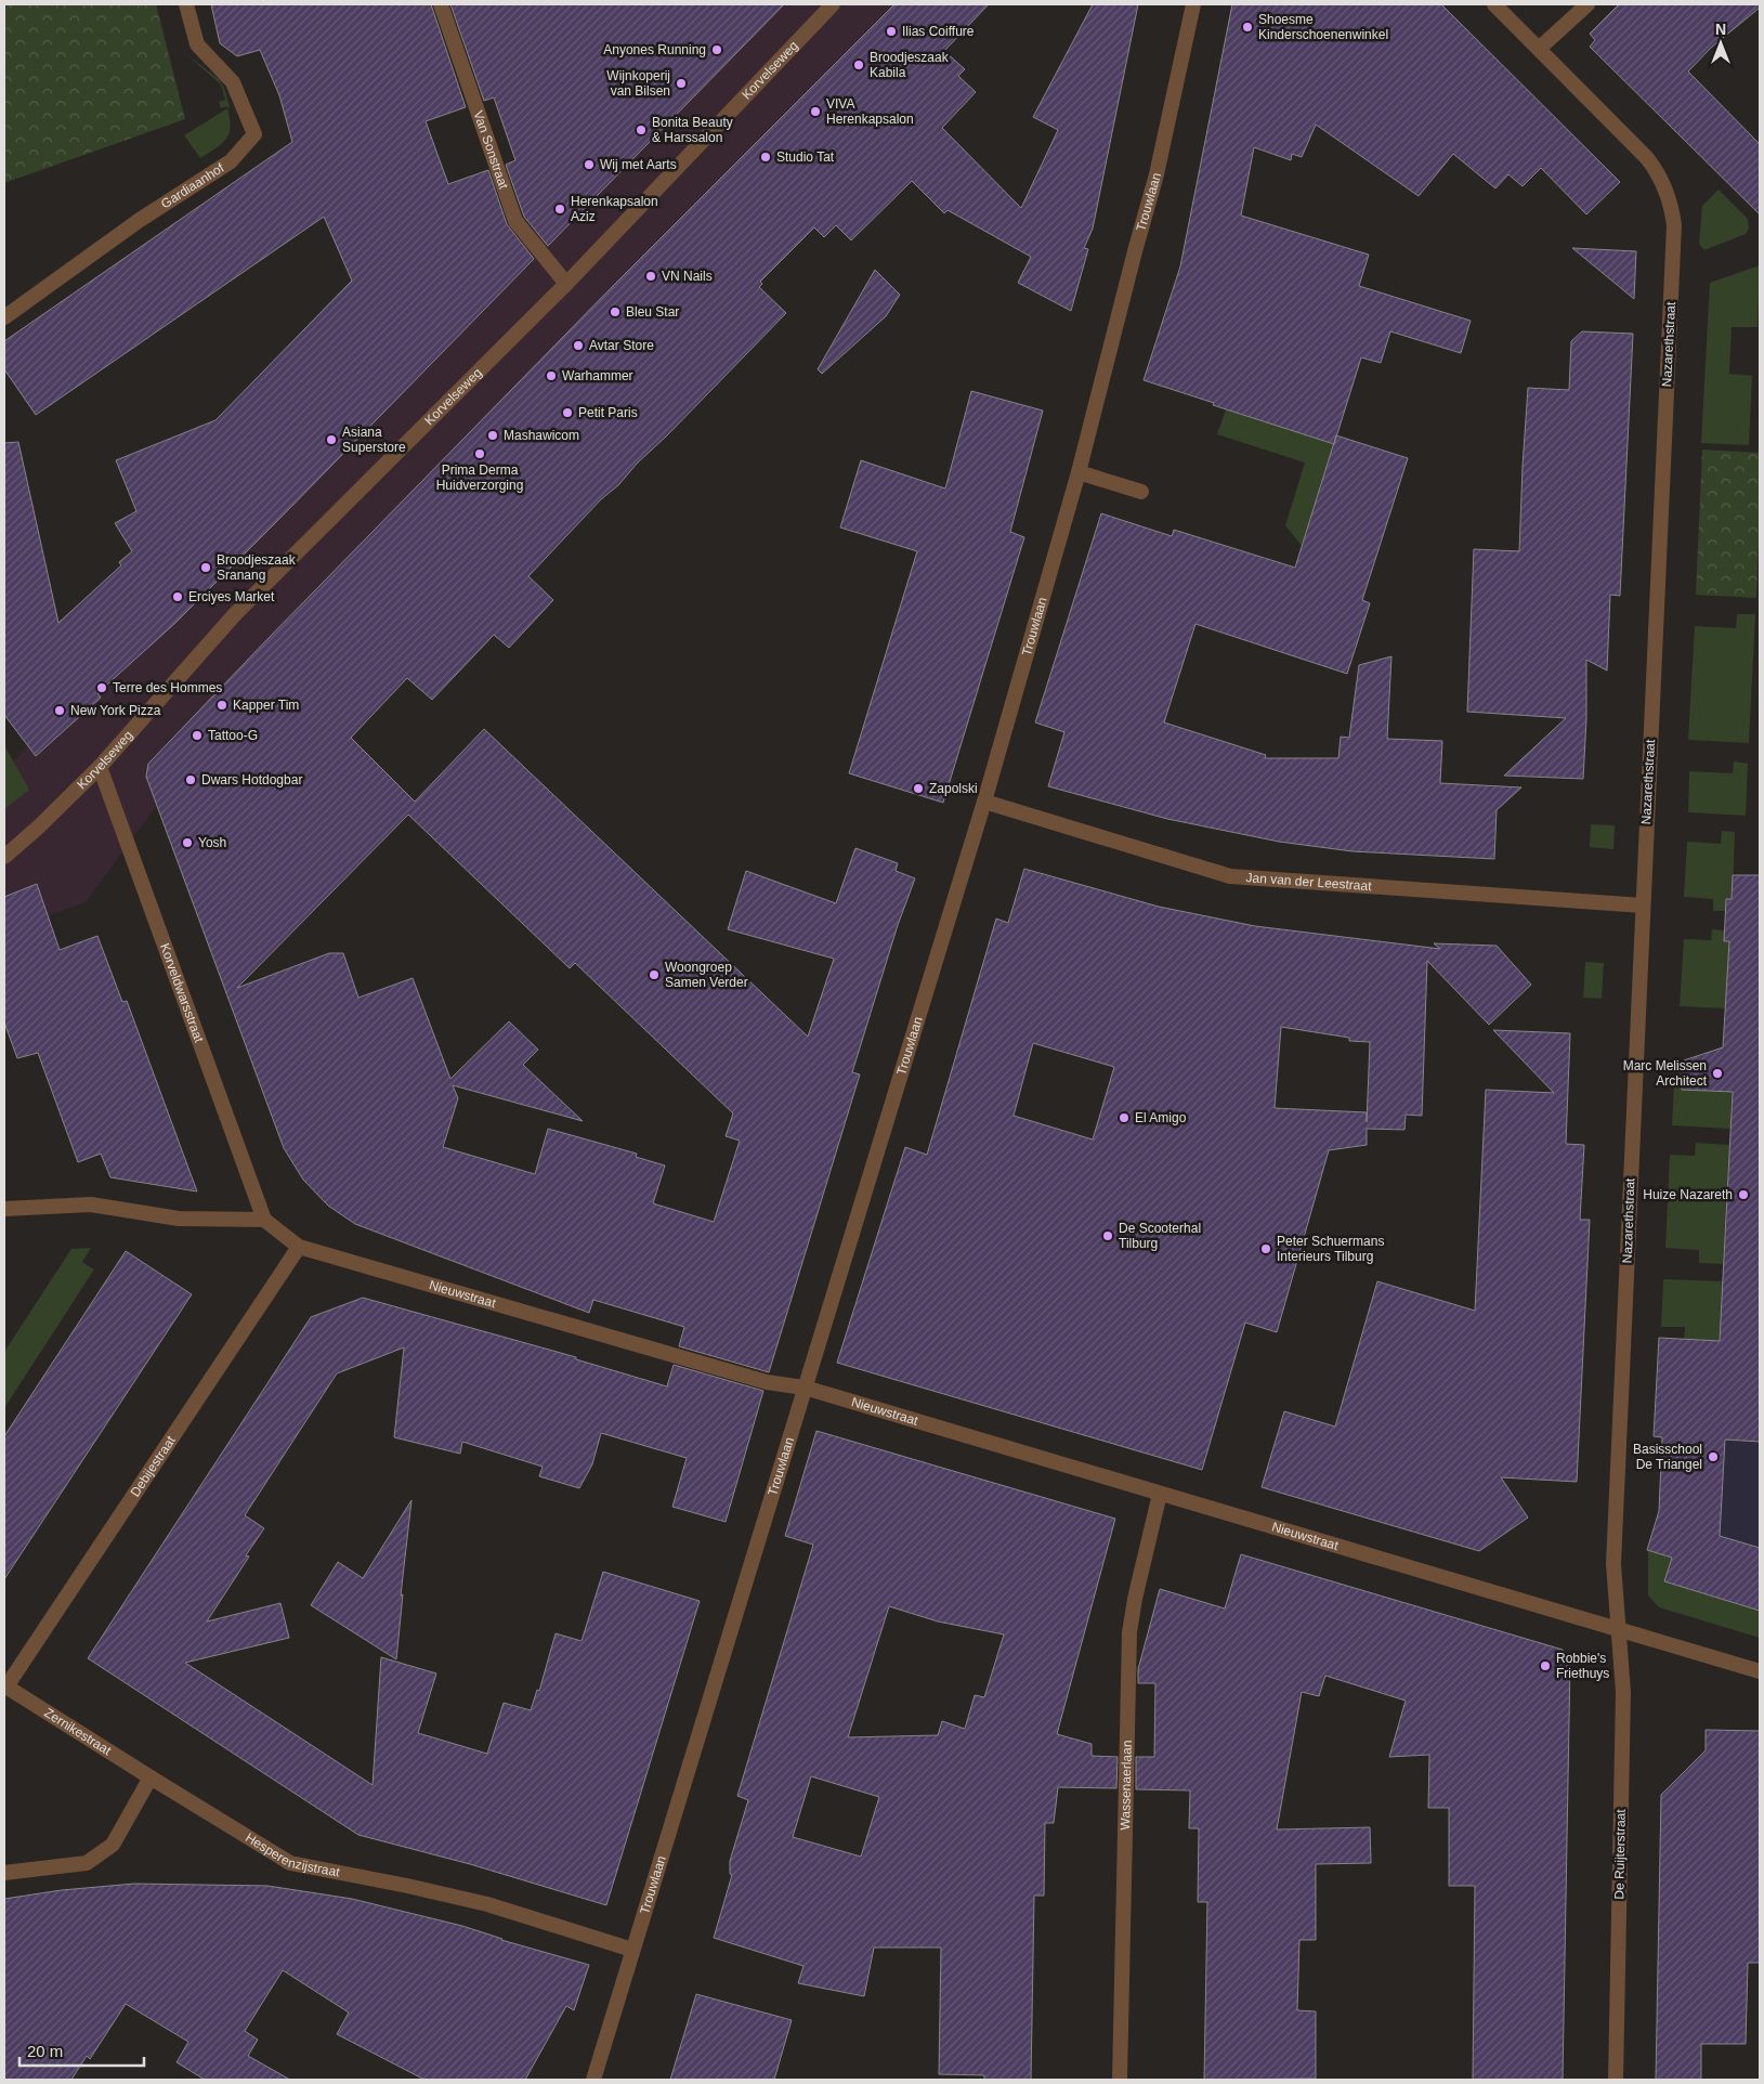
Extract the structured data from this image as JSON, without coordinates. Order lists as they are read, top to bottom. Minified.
{"streets":{"street":["Korvelseweg","Van Sonstraat","Gardiaanhof","Trouwlaan","Nazarethstraat","Jan van der Leestraat","Korveldwarsstraat","Nieuwstraat","Debijestraat","Zernikestraat","Wassenaerlaan","Hesperenzijstraat","De Ruijterstraat"]},"crossings":[["Korvelseweg","Van Sonstraat"],["Korvelseweg","Korveldwarsstraat"],["Trouwlaan","Jan van der Leestraat"],["Trouwlaan","Nieuwstraat"],["Trouwlaan","Hesperenzijstraat"],["Nazarethstraat","Jan van der Leestraat"],["Nazarethstraat","Nieuwstraat"],["Nazarethstraat","De Ruijterstraat"],["Korveldwarsstraat","Nieuwstraat"],["Nieuwstraat","Debijestraat"],["Nieuwstraat","Wassenaerlaan"],["Nieuwstraat","De Ruijterstraat"],["Debijestraat","Zernikestraat"],["Zernikestraat","Hesperenzijstraat"]],"places":["Shoesme Kinderschoenenwinkel","Ilias Coiffure","Anyones Running","Broodjeszaak Kabila","Wijnkoperij van Bilsen","VIVA Herenkapsalon","Bonita Beauty & Harssalon","Studio Tat","Wij met Aarts","Herenkapsalon Aziz","VN Nails","Bleu Star","Avtar Store","Warhammer","Petit Paris","Mashawicom","Asiana Superstore","Prima Derma Huidverzorging","Broodjeszaak Sranang","Erciyes Market","Terre des Hommes","Kapper Tim","New York Pizza","Tattoo-G","Dwars Hotdogbar","Zapolski","Yosh","Woongroep Samen Verder","Marc Melissen Architect","El Amigo","Huize Nazareth","De Scooterhal Tilburg","Peter Schuermans Interieurs Tilburg","Basisschool De Triangel","Robbie's Friethuys"],"scale_bar":"20 m","north":"top"}
